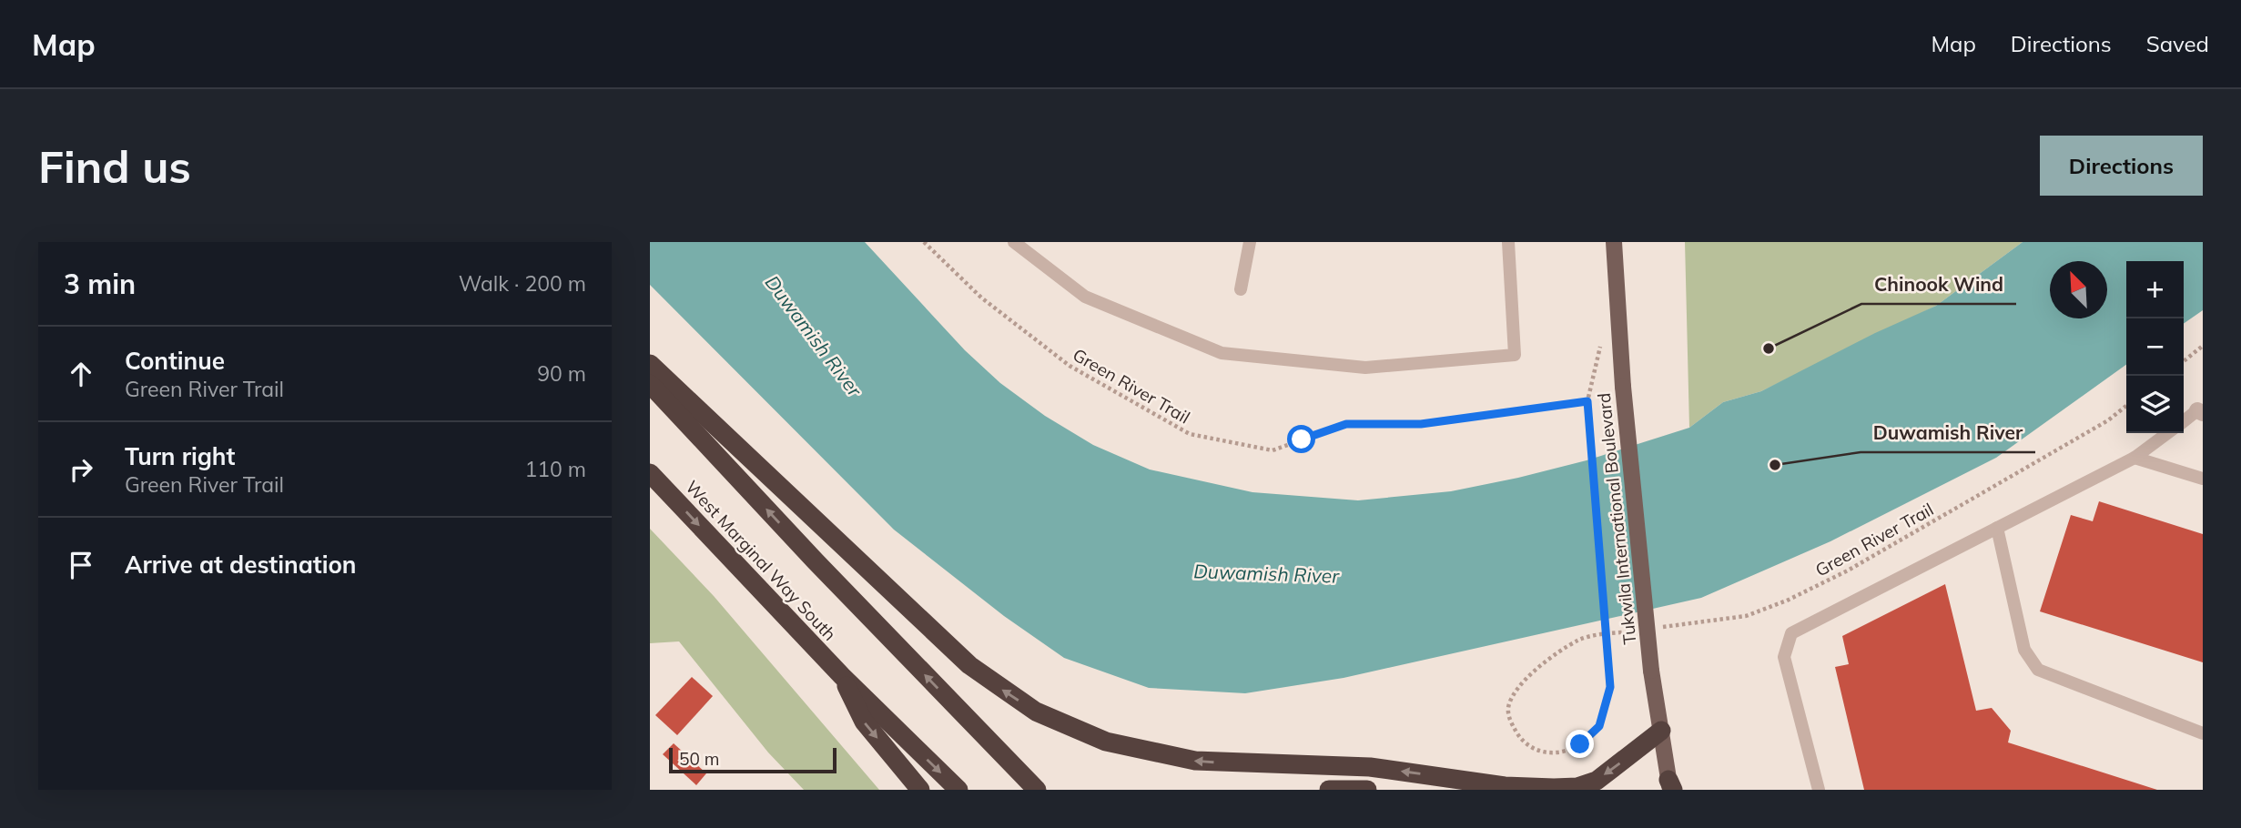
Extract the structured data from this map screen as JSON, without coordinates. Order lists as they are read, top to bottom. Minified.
{"streets":{"highway":["West Marginal Way South"],"main road":["Tukwila International Boulevard"],"path":["Green River Trail"]},"water":["Duwamish River"],"places":["Chinook Wind","Duwamish River"],"scale_bar":"50 m","north":"top left","page":{"header":"Map","nav":["Map","Directions","Saved"],"buttons":"Directions","title":"Find us","heading":["3 min","Walk · 200 m"],"map_buttons":["+","−"],"list":[["Continue","Green River Trail","90 m"],["Turn right","Green River Trail","110 m"],"Arrive at destination"],"scale":"50 m"}}
